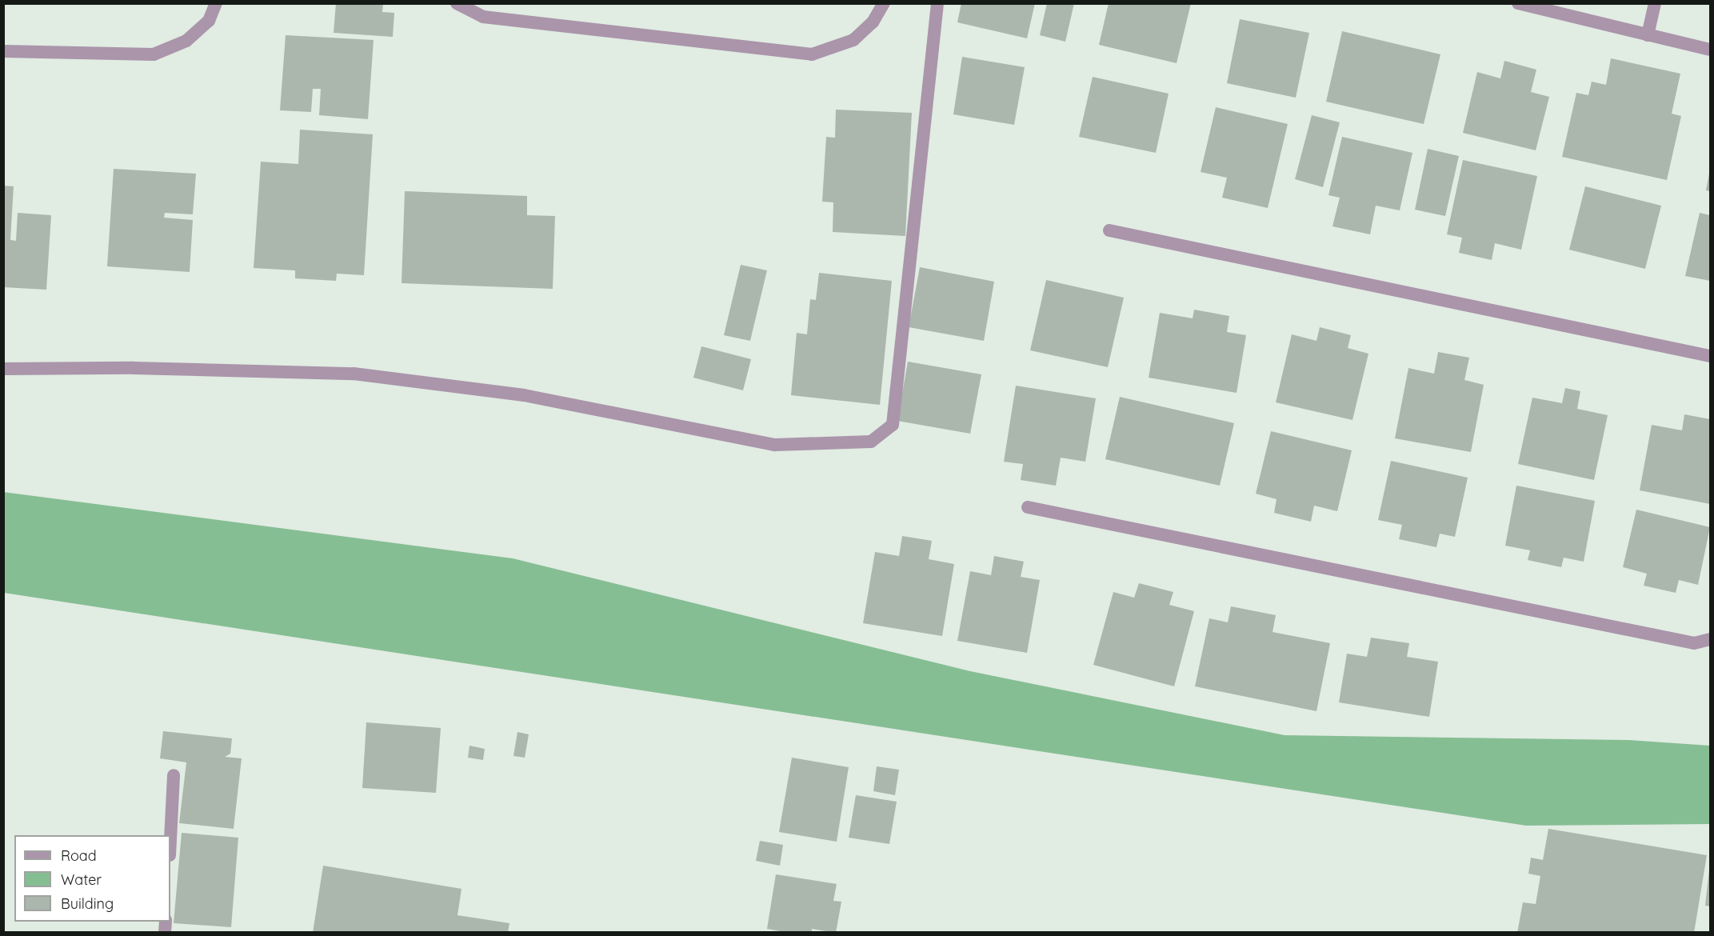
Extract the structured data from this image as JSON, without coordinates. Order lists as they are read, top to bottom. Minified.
{"legend":["Road","Water","Building"]}
